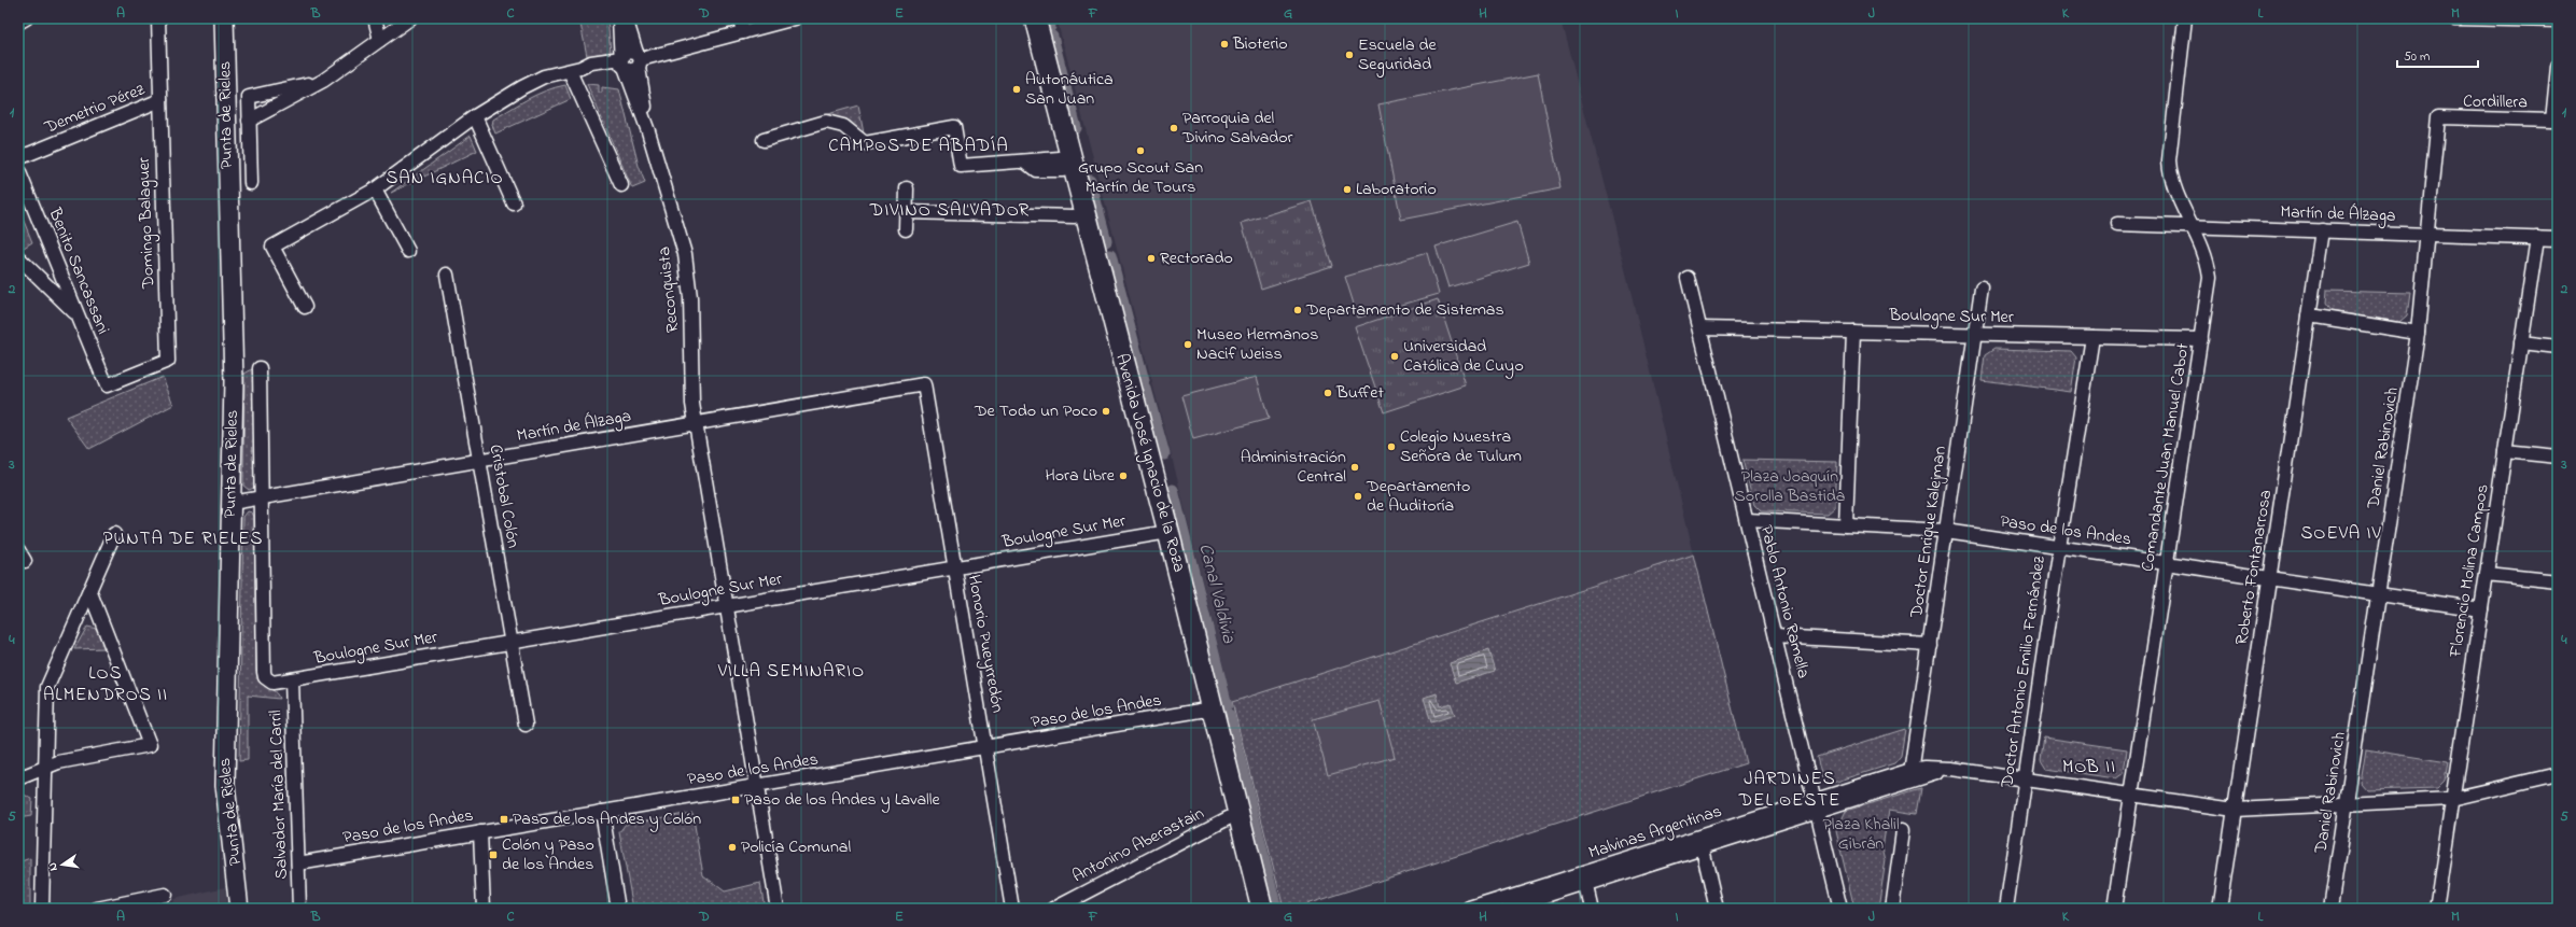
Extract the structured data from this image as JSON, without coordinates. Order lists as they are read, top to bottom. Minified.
{"streets":{"main road":["Avenida José Ignacio de la Roza"],"street":["Cordillera","Demetrio Pérez","Punta de Rieles","Martín de Álzaga","Domingo Balaguer","Benito Sancassani","Reconquista","Boulogne Sur Mer","Daniel Rabinovich","Comandante Juan Manuel Cabot","Cristobal Colón","Paso de los Andes","Doctor Enrique Kalejman","Roberto Fontanarrosa","Florencio Molina Campos","Pablo Antonio Ramella","Honorio Pueyrredón","Doctor Antonio Emilio Fernández","Salvador María del Carril","Malvinas Argentinas","Antonino Aberastain"]},"crossings":[["Cordillera","Daniel Rabinovich"],["Demetrio Pérez","Domingo Balaguer"],["Punta de Rieles","Martín de Álzaga"],["Martín de Álzaga","Reconquista"],["Martín de Álzaga","Boulogne Sur Mer"],["Martín de Álzaga","Daniel Rabinovich"],["Martín de Álzaga","Comandante Juan Manuel Cabot"],["Martín de Álzaga","Cristobal Colón"],["Martín de Álzaga","Roberto Fontanarrosa"],["Martín de Álzaga","Florencio Molina Campos"],["Martín de Álzaga","Honorio Pueyrredón"],["Domingo Balaguer","Benito Sancassani"],["Reconquista","Boulogne Sur Mer"],["Reconquista","Paso de los Andes"],["Boulogne Sur Mer","Comandante Juan Manuel Cabot"],["Boulogne Sur Mer","Avenida José Ignacio de la Roza"],["Boulogne Sur Mer","Cristobal Colón"],["Boulogne Sur Mer","Doctor Enrique Kalejman"],["Boulogne Sur Mer","Pablo Antonio Ramella"],["Boulogne Sur Mer","Honorio Pueyrredón"],["Boulogne Sur Mer","Doctor Antonio Emilio Fernández"],["Boulogne Sur Mer","Salvador María del Carril"],["Daniel Rabinovich","Paso de los Andes"],["Daniel Rabinovich","Malvinas Argentinas"],["Comandante Juan Manuel Cabot","Paso de los Andes"],["Comandante Juan Manuel Cabot","Malvinas Argentinas"],["Avenida José Ignacio de la Roza","Paso de los Andes"],["Avenida José Ignacio de la Roza","Antonino Aberastain"],["Paso de los Andes","Doctor Enrique Kalejman"],["Paso de los Andes","Roberto Fontanarrosa"],["Paso de los Andes","Florencio Molina Campos"],["Paso de los Andes","Pablo Antonio Ramella"],["Paso de los Andes","Honorio Pueyrredón"],["Paso de los Andes","Doctor Antonio Emilio Fernández"],["Paso de los Andes","Salvador María del Carril"],["Doctor Enrique Kalejman","Malvinas Argentinas"],["Roberto Fontanarrosa","Malvinas Argentinas"],["Florencio Molina Campos","Malvinas Argentinas"],["Pablo Antonio Ramella","Malvinas Argentinas"],["Doctor Antonio Emilio Fernández","Malvinas Argentinas"]],"districts":["CAMPOS DE ABADÍA","SAN IGNACIO","DIVINO SALVADOR","SOEVA IV","PUNTA DE RIELES","VILLA SEMINARIO","LOS ALMENDROS II","MOB II","JARDINES DEL OESTE"],"water":["Canal Valdivia"],"parks":["Plaza Joaquín Sorolla Bastida","Plaza Khalil Gibrán"],"places":{"other":["Bioterio","Escuela de Seguridad","Autonáutica San Juan","Parroquia del Divino Salvador","Grupo Scout San Martín de Tours","Laboratorio","Rectorado","Departamento de Sistemas","Museo Hermanos Nacif Weiss","Universidad Católica de Cuyo","Buffet","De Todo un Poco","Colegio Nuestra Señora de Tulum","Administración Central","Hora Libre","Departamento de Auditoría","Policía Comunal"],"transit":["Paso de los Andes y Lavalle","Paso de los Andes y Colón","Colón y Paso de los Andes"]},"scale_bar":"50 m","north":"left","grid":{"columns":["A","B","C","D","E","F","G","H","I","J","K","L","M"],"rows":["1","2","3","4","5"]}}
